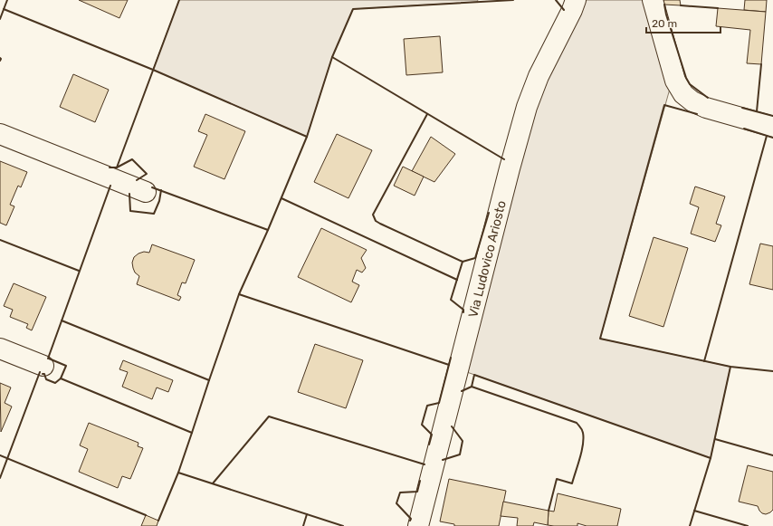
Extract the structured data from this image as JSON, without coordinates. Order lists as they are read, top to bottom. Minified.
{"streets":{"street":["Via Ludovico Ariosto"]},"scale_bar":"20 m"}
